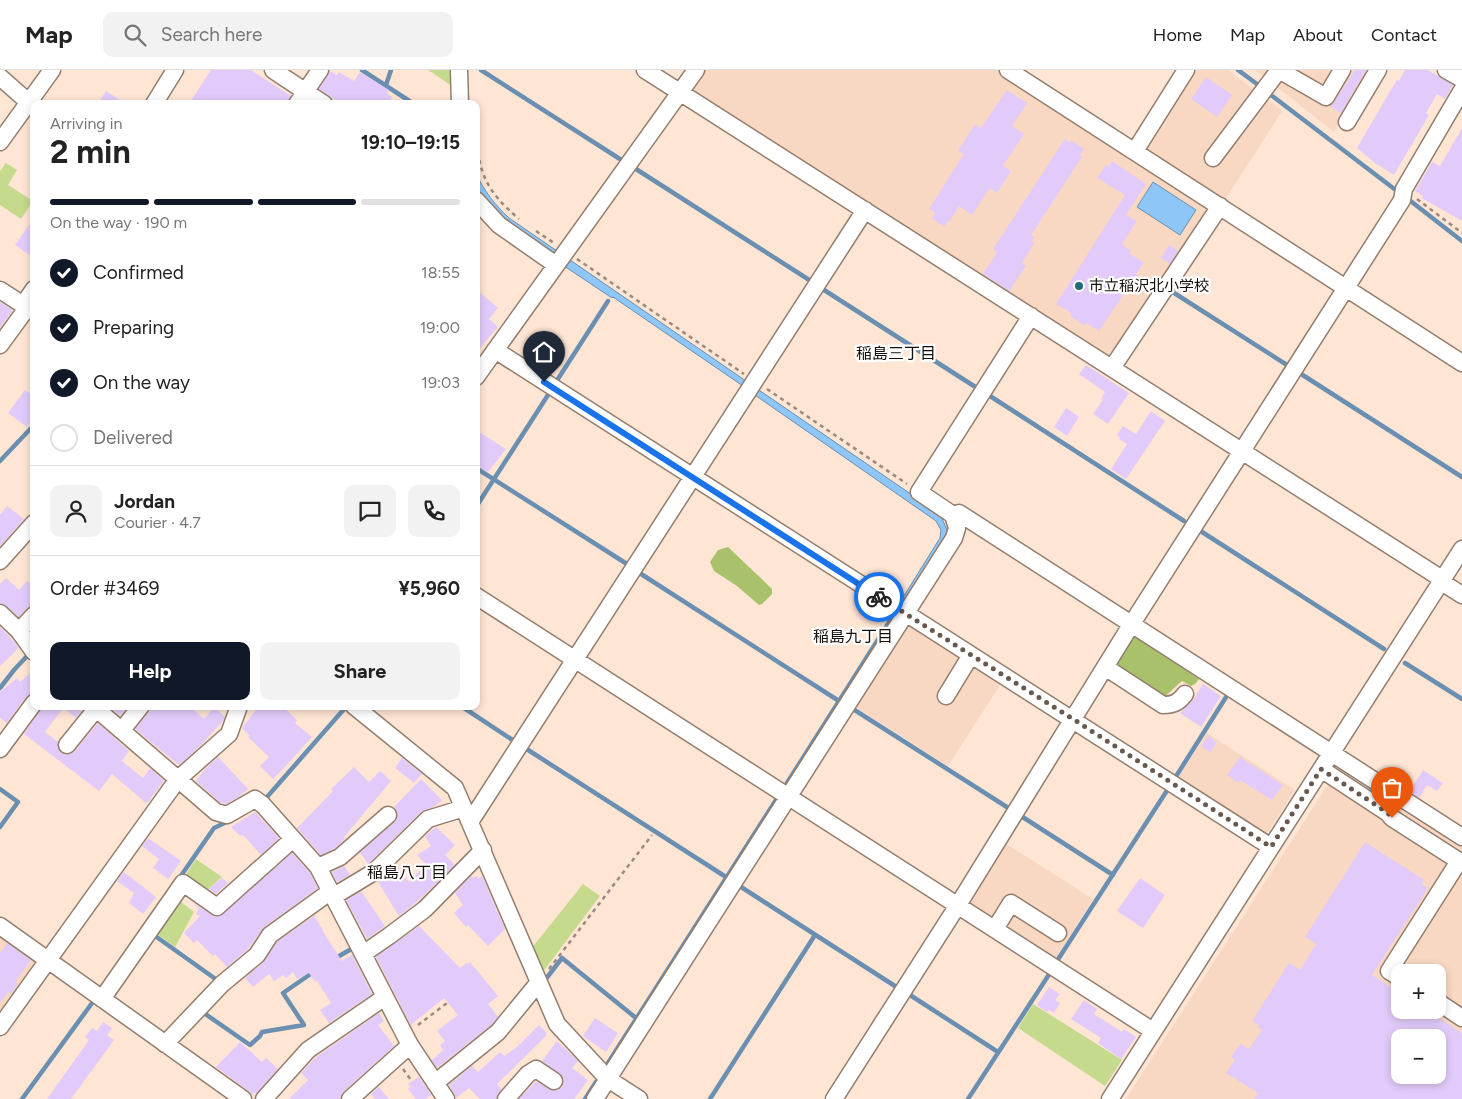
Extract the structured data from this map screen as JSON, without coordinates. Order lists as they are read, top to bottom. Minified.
{"districts":["稲島三丁目","稲島九丁目","稲島八丁目"],"places":["市立稲沢北小学校"],"page":{"header":"Map","search":"Search here","nav":["Home","Map","About","Contact"],"heading":["2 min","Arriving in","19:10–19:15"],"panel":["Jordan","Courier · 4.7","Order #3469","¥5,960"],"bar":"On the way · 190 m","list":[["Confirmed","18:55"],["Preparing","19:00"],["On the way","19:03"],"Delivered"],"buttons":["Help","Share"],"map_buttons":["+","−"]}}
